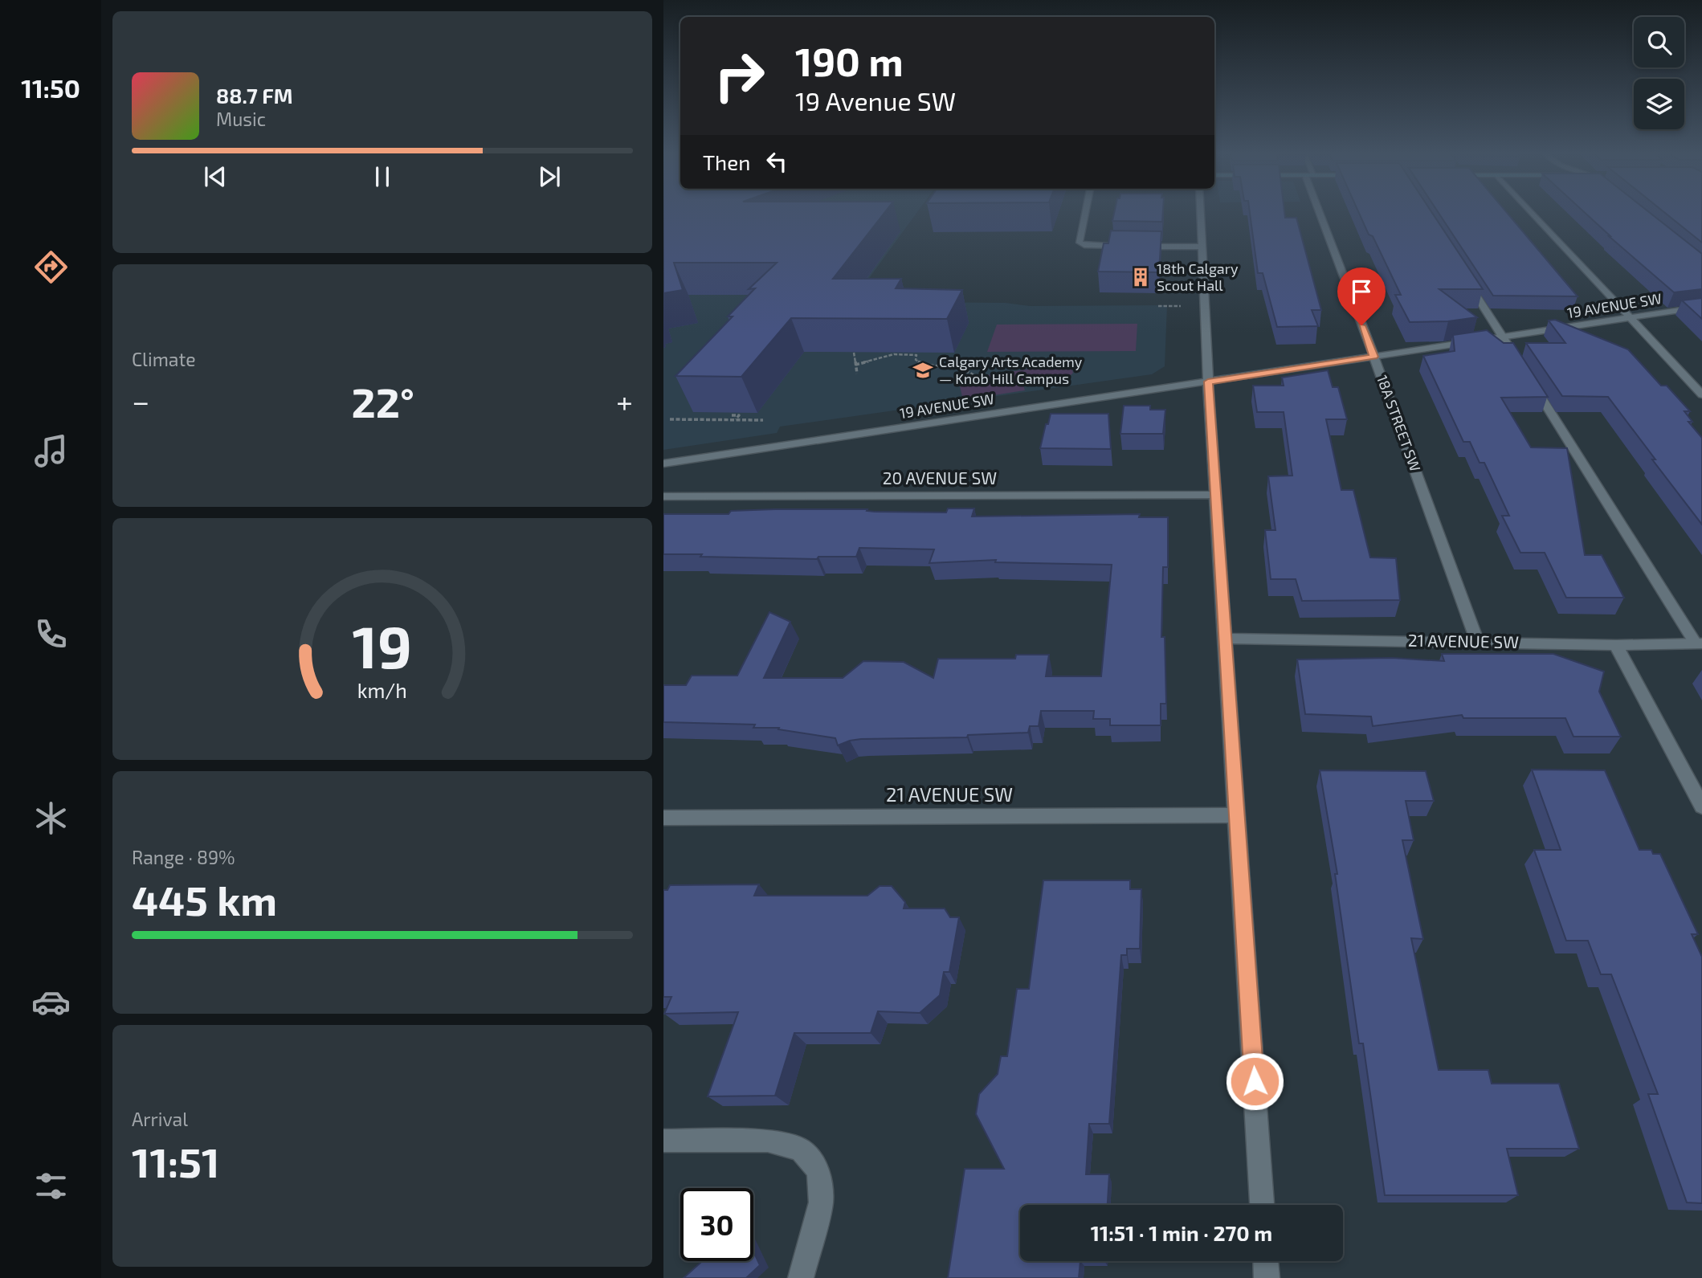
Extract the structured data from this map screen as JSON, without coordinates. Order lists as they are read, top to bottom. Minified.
{"streets":{"street":["19 AVENUE SW","18A STREET SW","20 AVENUE SW","21 AVENUE SW"]},"crossings":[["19 AVENUE SW","18A STREET SW"],["18A STREET SW","21 AVENUE SW"]],"places":{"building":["18th Calgary Scout Hall"],"school or university":["Calgary Arts Academy — Knob Hill Campus"]},"page":{"tabs":"11:50","turn":["190 m","19 Avenue SW"],"song":["88.7 FM","Music"],"then":"Then","tile":["Climate",["Range · 89%","445 km"],["Arrival","11:51"]],"heat":["−","22°","+"],"limit":"30","trip":"11:51 · 1 min · 270 m","gauge":["19","km/h"]}}
